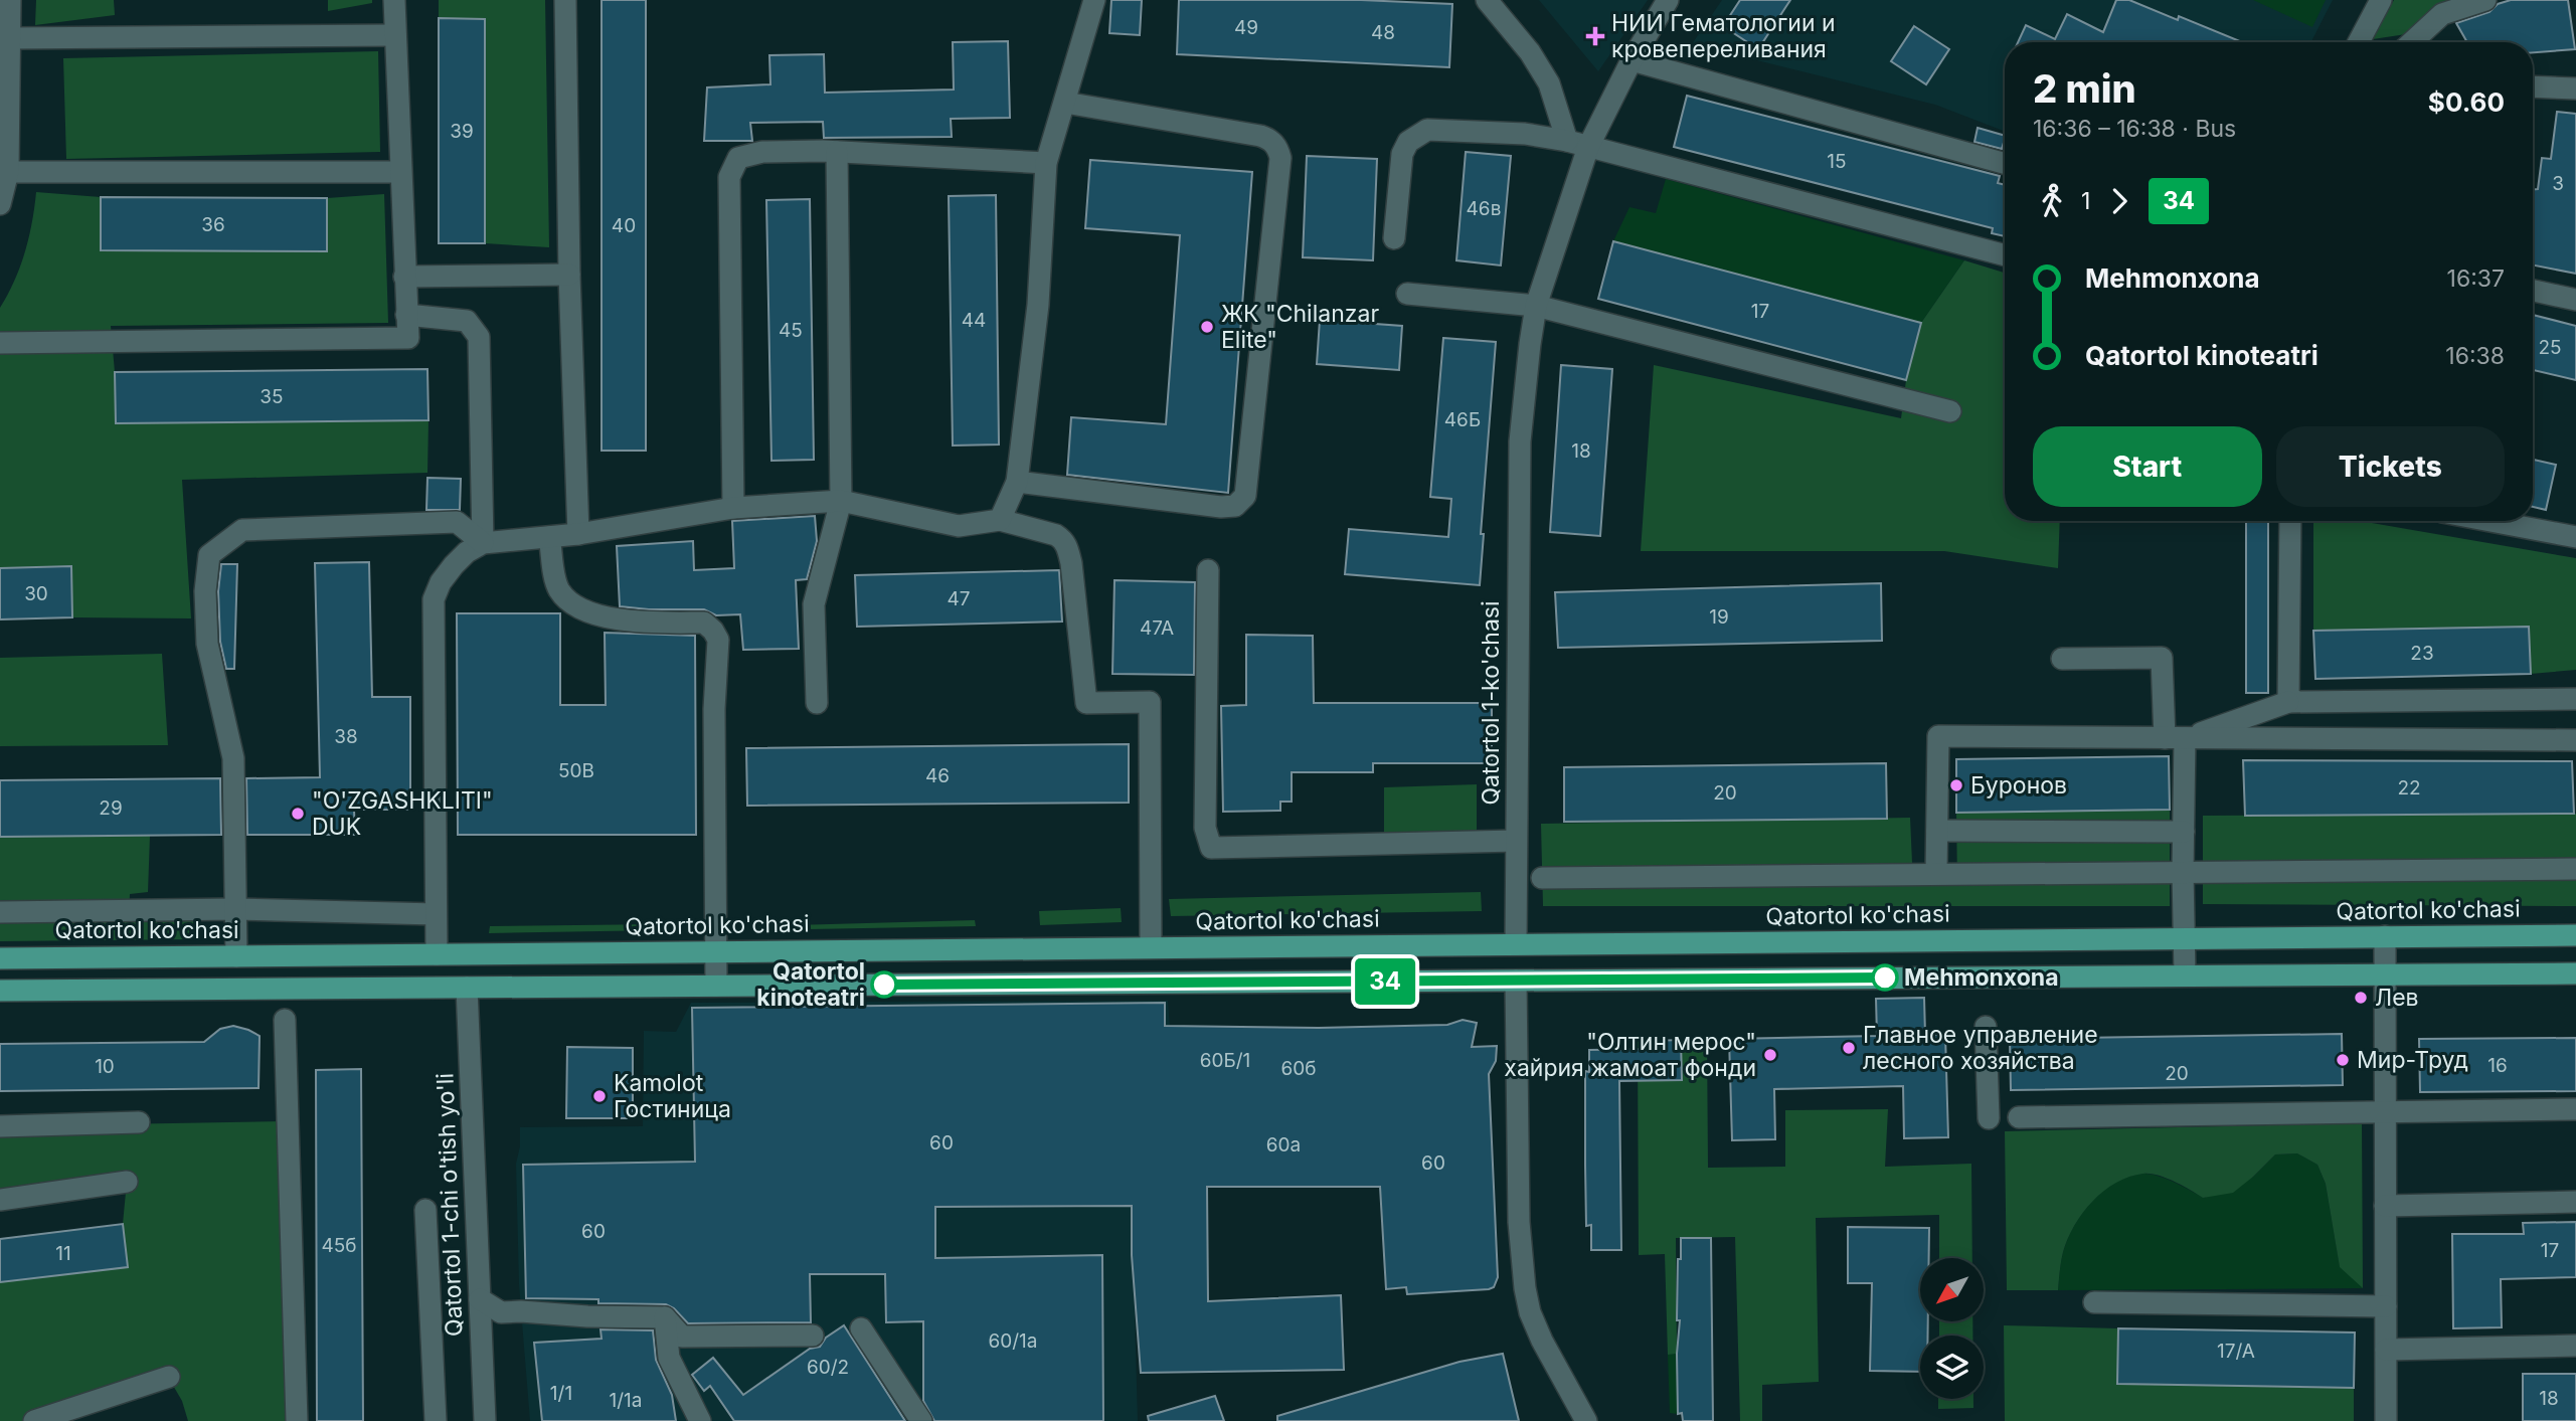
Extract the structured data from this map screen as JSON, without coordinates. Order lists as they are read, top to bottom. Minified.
{"streets":{"main road":["Qatortol 1-ko'chasi","Qatortol ko'chasi"],"street":["Qatortol 1-chi o'tish yo'li"]},"crossings":[["Qatortol 1-ko'chasi","Qatortol ko'chasi"]],"places":{"health":["НИИ Гематологии и кровепереливания"],"other":["ЖК \"Chilanzar Elite\"","Буронов","\"O'ZGASHKLITI\" DUK","Mehmonxona","Qatortol kinoteatri","Лев","Главное управление лесного хозяйства","\"Олтин мерос\" хайрия жамоат фонди","Мир-Труд","Kamolot Гостиница"]},"lines":["bus line 34"],"house_numbers":["49","48","39","15","3","46в","36","40","17","44","45","25","35","46Б","18","30","47","19","47A","23","38","50В","46","22","20","29","60Б/1","16","10","60б","20","60","60a","60","60","45б","17","11","60/1a","17/А","60/2","1/1","18","1/1a"],"north":"bottom left","page":{"on_map":"34","heading":["2 min","16:36 – 16:38 · Bus","$0.60"],"legs":["1","34"],"list":[{"name":"Mehmonxona","value":"16:37"},{"name":"Qatortol kinoteatri","value":"16:38"}],"buttons":["Start","Tickets"]}}
